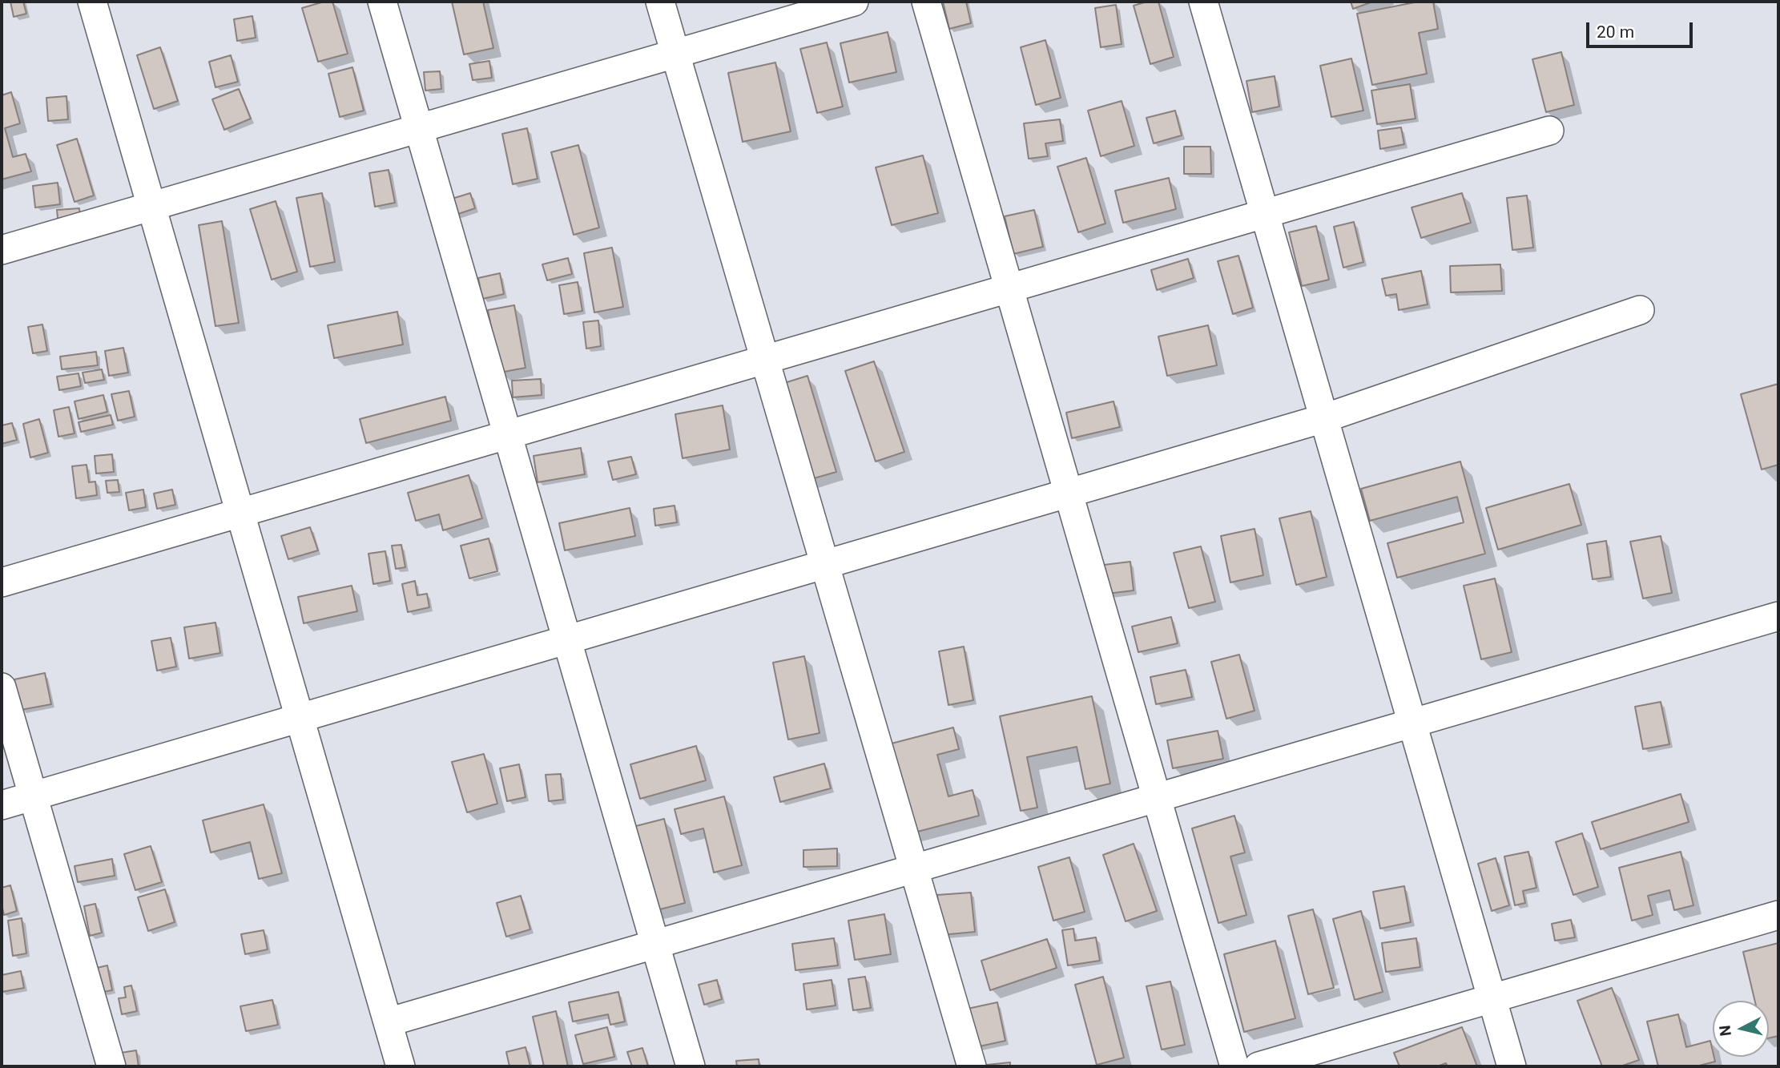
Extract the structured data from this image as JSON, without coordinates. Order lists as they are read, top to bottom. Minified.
{"scale_bar":"20 m","north":"left"}
